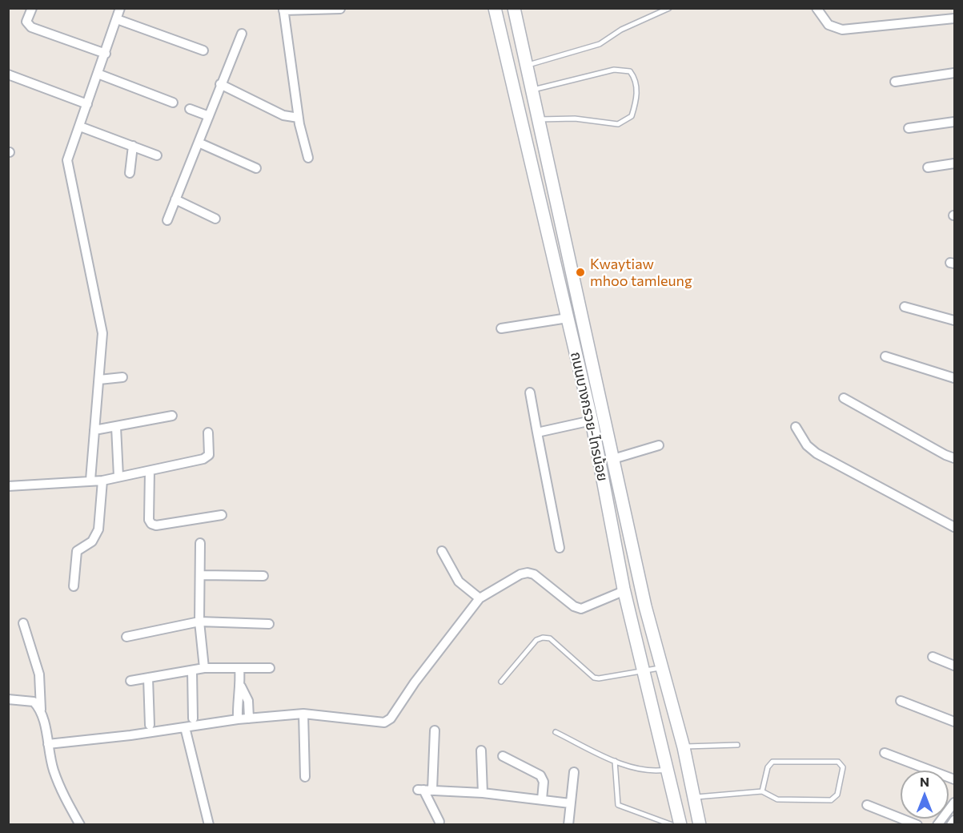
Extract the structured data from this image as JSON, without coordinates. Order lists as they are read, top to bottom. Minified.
{"streets":{"main road":["ถนนบางกรวย-ไทรน้อย"]},"places":["Kwaytiaw mhoo tamleung"],"north":"top"}
